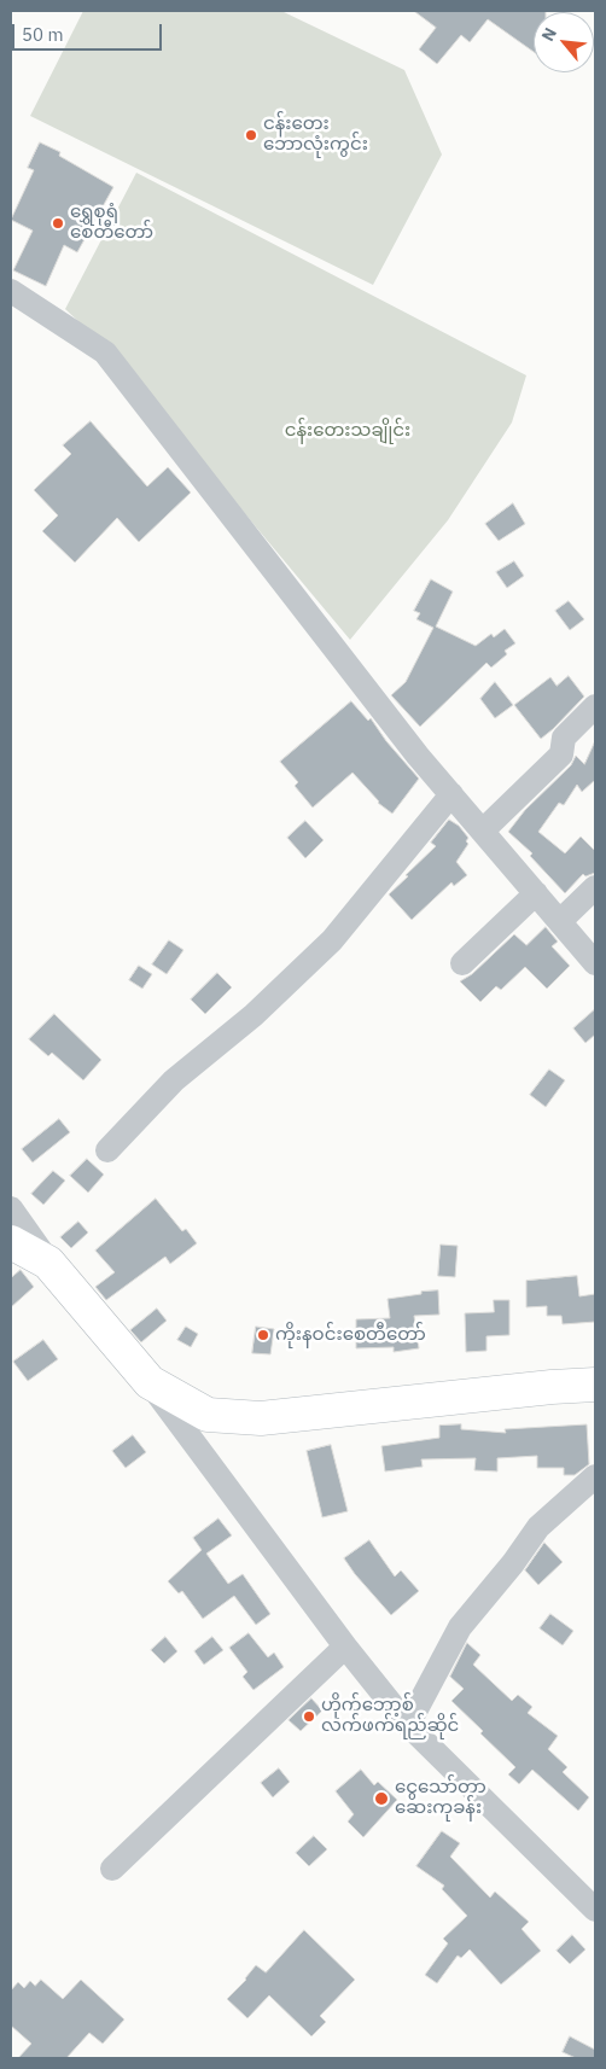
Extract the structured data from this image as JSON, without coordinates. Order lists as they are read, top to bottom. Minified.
{"parks":["ငန်းတေးသချိုင်း"],"places":["ငန်းတေး ဘောလုံးကွင်း","ရွှေစုရုံ စေတီတော်","ကိုးနဝင်းစေတီတော်","ဟိုက်ဘော့စ် လက်ဖက်ရည်ဆိုင်","ငွေသော်တာ ဆေးကုခန်း"],"scale_bar":"50 m","north":"top left"}
